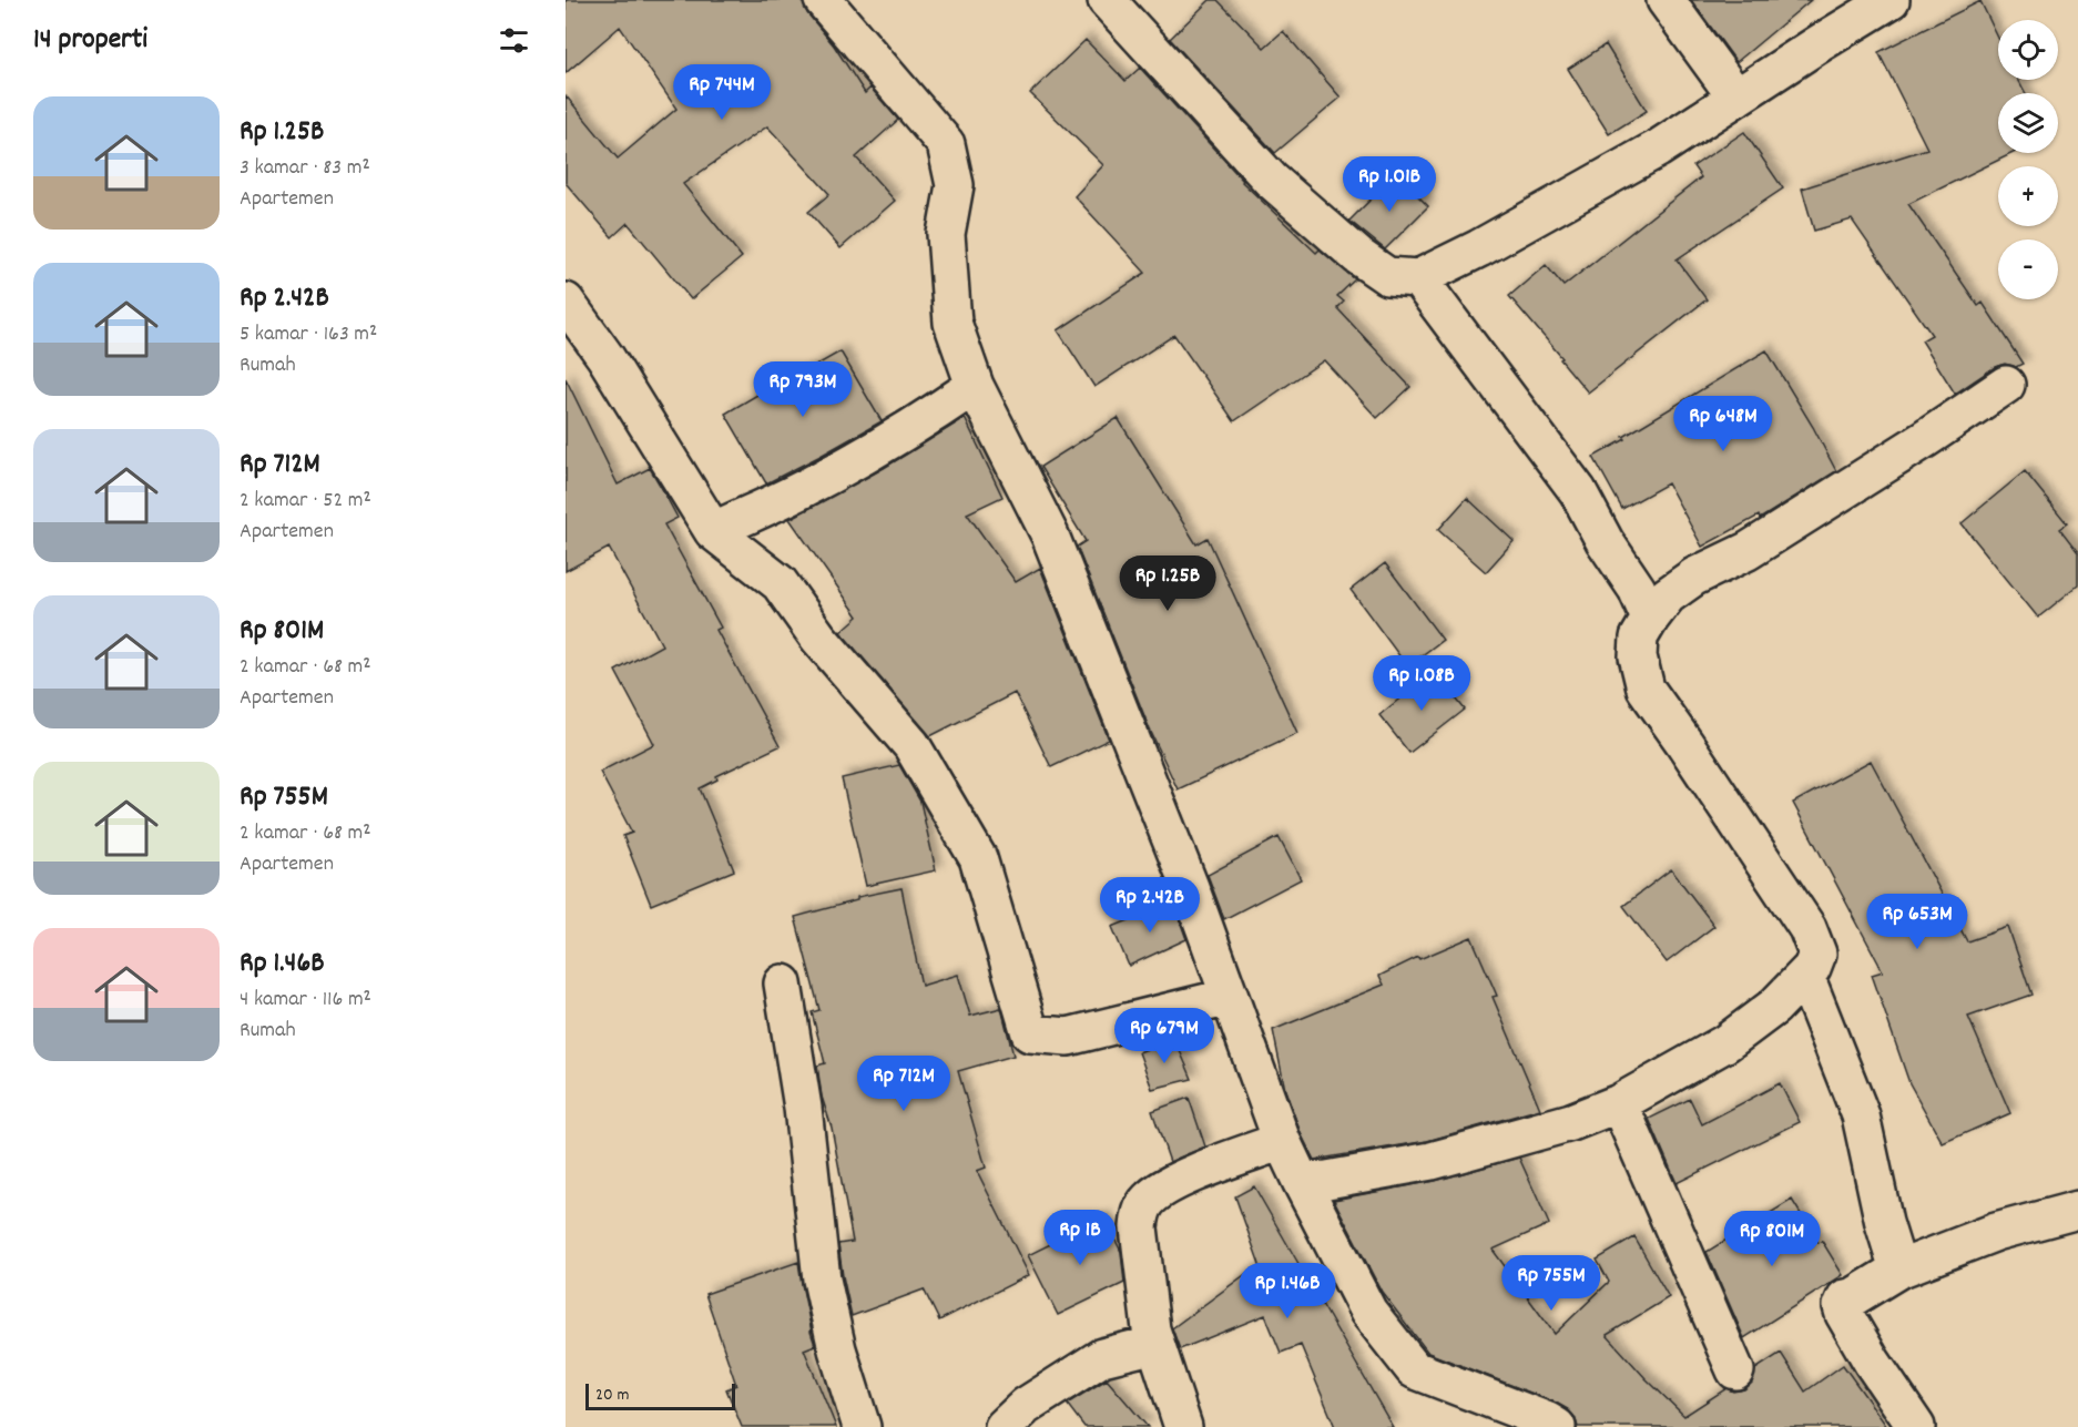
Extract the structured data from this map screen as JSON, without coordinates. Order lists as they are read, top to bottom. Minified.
{"scale_bar":"20 m","page":{"heading":"14 properti","map_buttons":["+","−"],"price":["Rp 744M","Rp 1.01B","Rp 793M","Rp 648M","Rp 1.25B","Rp 1.08B","Rp 2.42B","Rp 653M","Rp 679M","Rp 712M","Rp 1B","Rp 801M","Rp 755M","Rp 1.46B"],"list":[{"name":"Rp 1.25B","note":"3 kamar · 83 m² · Apartemen"},{"name":"Rp 2.42B","note":"5 kamar · 163 m² · Rumah"},{"name":"Rp 712M","note":"2 kamar · 52 m² · Apartemen"},{"name":"Rp 801M","note":"2 kamar · 68 m² · Apartemen"},{"name":"Rp 755M","note":"2 kamar · 68 m² · Apartemen"},{"name":"Rp 1.46B","note":"4 kamar · 116 m² · Rumah"}],"scale":"20 m"}}
